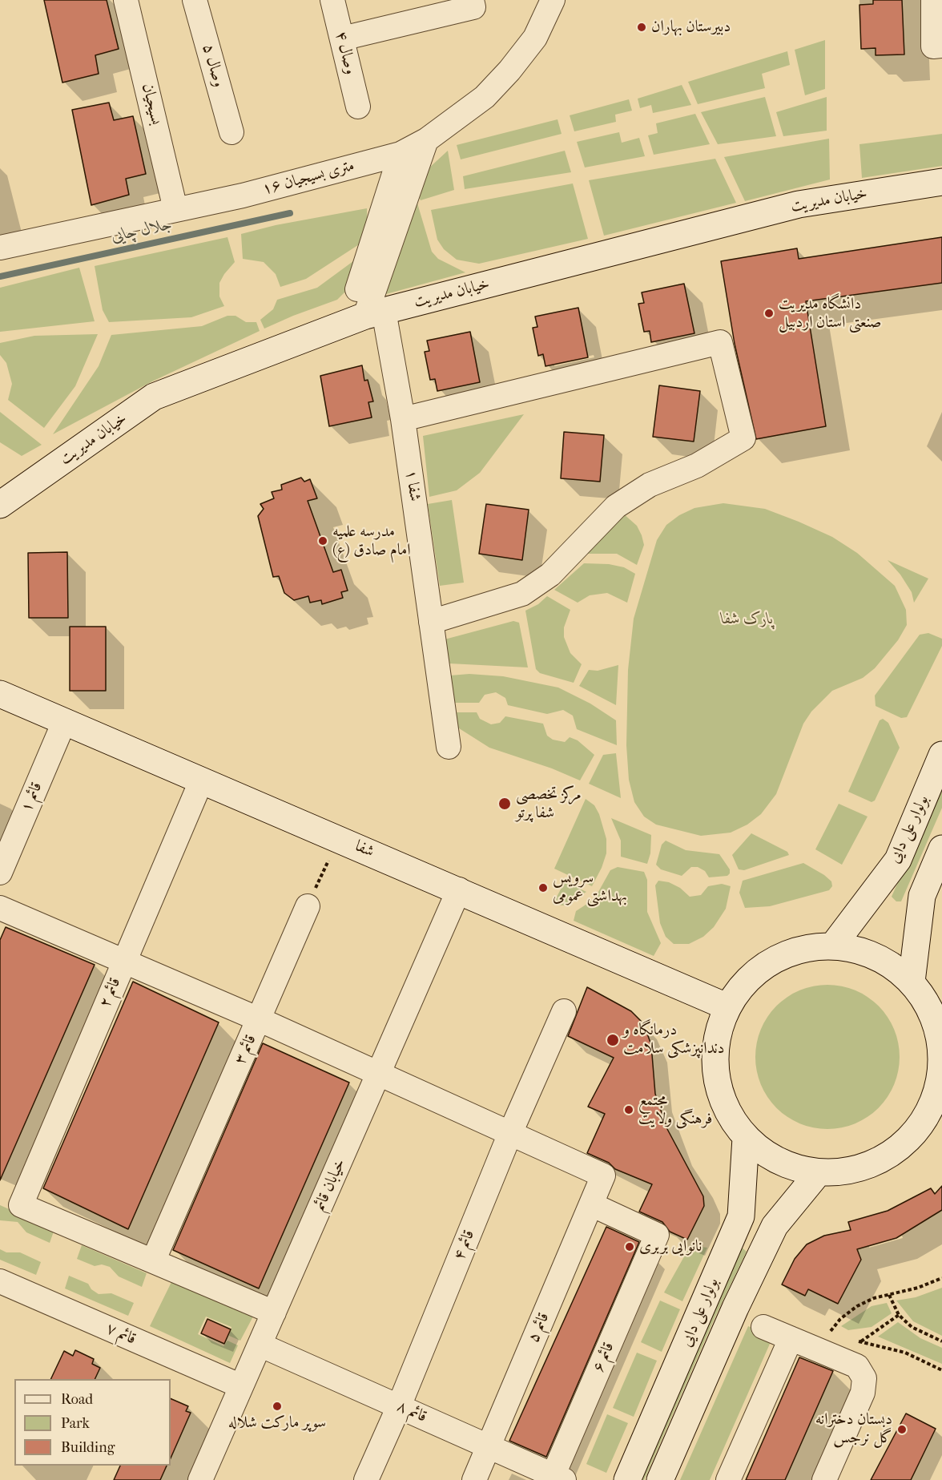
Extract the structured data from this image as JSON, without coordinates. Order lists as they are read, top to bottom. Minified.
{"streets":{"main road":["خیابان مدیریت","بولوار علی دایی","شفا"],"street":["وصال ۴","وصال ۵","بسیجیان","۱۶ متری بسیجیان","شفا ۱","قائم ۱","قائم ۲","قائم ۳","خیابان قائم","قائم ۴","قائم ۵","قائم ۷","قائم ۶","قائم ۸"]},"crossings":[["بسیجیان","۱۶ متری بسیجیان"],["خیابان مدیریت","شفا ۱"],["قائم ۱","شفا"],["شفا","قائم ۲"],["شفا","خیابان قائم"],["قائم ۲","قائم ۳"],["خیابان قائم","قائم ۷"],["خیابان قائم","قائم ۸"],["قائم ۴","قائم ۵"],["قائم ۴","قائم ۸"],["قائم ۵","قائم ۶"],["قائم ۵","قائم ۸"],["قائم ۶","قائم ۸"]],"water":["جلال چایی"],"parks":["پارک شفا"],"places":["دبیرستان بهاران","دانشگاه مدیریت صنعتی استان اردبیل","مدرسه علمیه امام صادق (ع)","مرکز تخصصی شفا پرتو","سرویس بهداشتی عمومی","درمانگاه و دندانپزشکی سلامت","مجتمع فرهنگی ولایت","نانوایی بربری","سوپر مارکت شلاله","دبستان دخترانه گل نرجس"],"legend":["Road","Park","Building"]}
